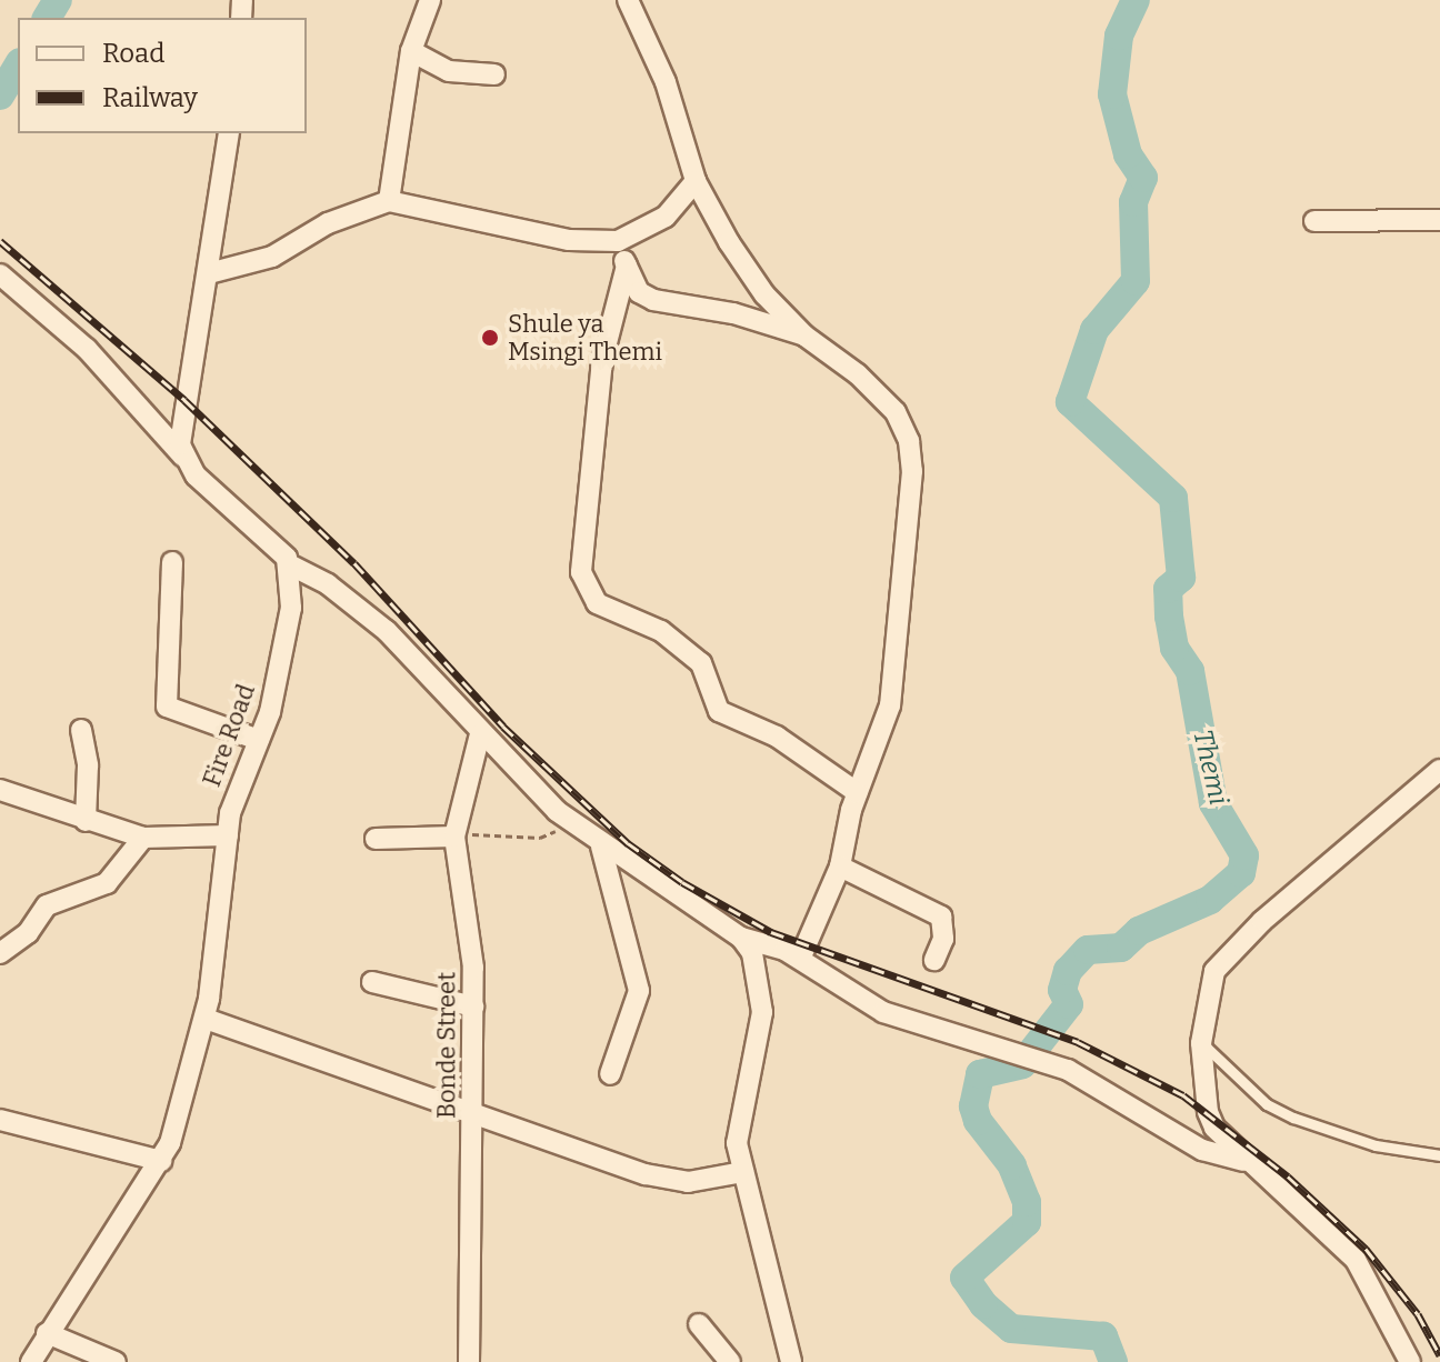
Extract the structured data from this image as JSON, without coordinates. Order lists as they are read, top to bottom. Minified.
{"streets":{"street":["Fire Road","Bonde Street"]},"water":["Themi"],"places":["Shule ya Msingi Themi"],"legend":["Road","Railway"]}
